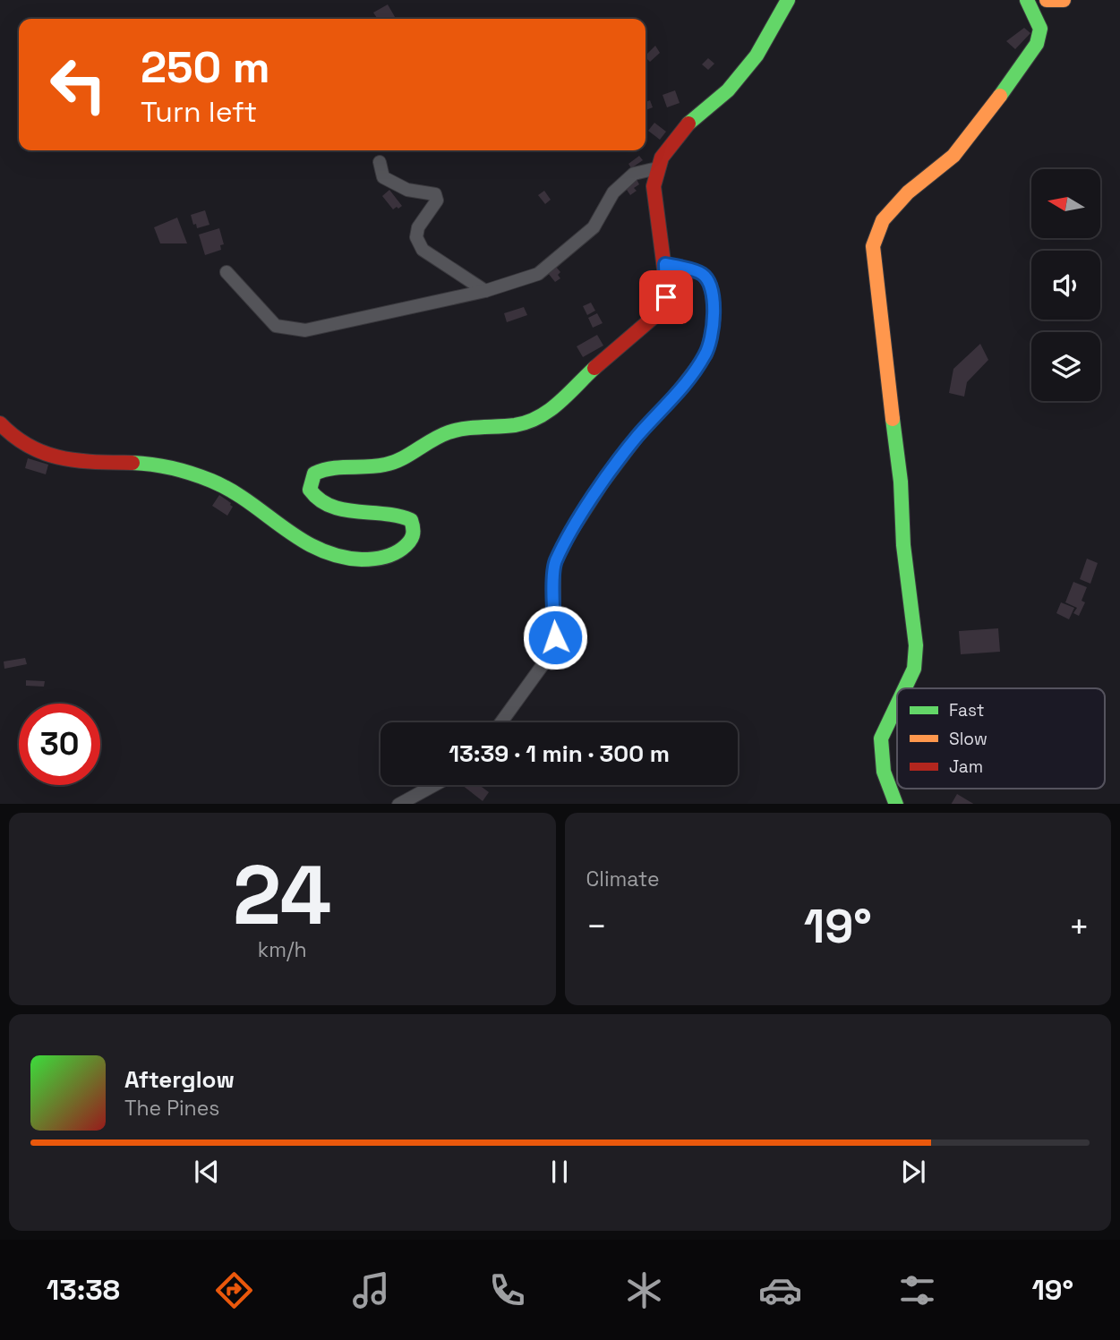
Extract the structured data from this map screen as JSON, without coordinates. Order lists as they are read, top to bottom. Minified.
{"legend":["Fast","Slow","Jam"],"north":"left","page":{"turn":["250 m","Turn left"],"limit":"30","trip":"13:39 · 1 min · 300 m","tile":[["24","km/h"],"Climate"],"heat":["−","19°","+"],"song":["Afterglow","The Pines"],"tabs":["13:38","19°"]}}
